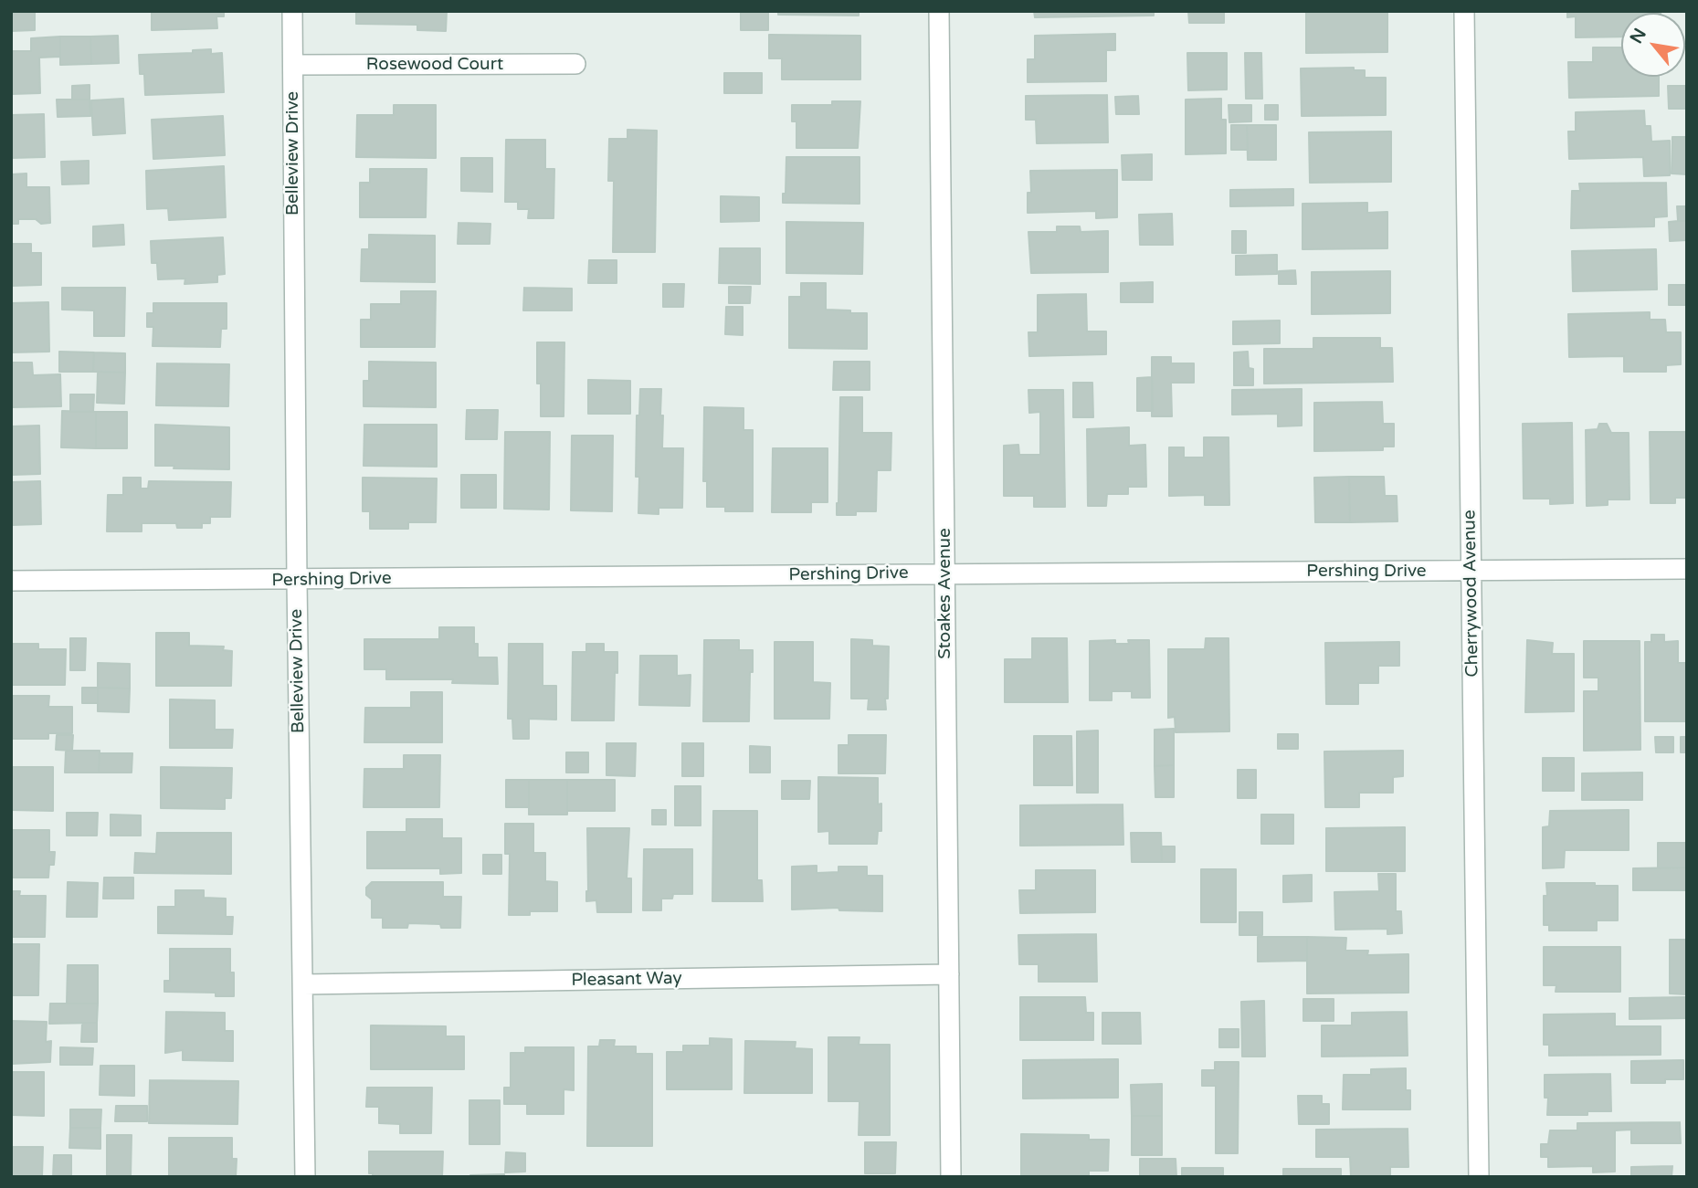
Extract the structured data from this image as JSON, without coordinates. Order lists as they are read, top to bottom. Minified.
{"streets":{"street":["Rosewood Court","Belleview Drive","Pershing Drive","Stoakes Avenue","Cherrywood Avenue","Pleasant Way"]},"crossings":[["Rosewood Court","Belleview Drive"],["Belleview Drive","Pershing Drive"],["Belleview Drive","Pleasant Way"],["Pershing Drive","Stoakes Avenue"],["Pershing Drive","Cherrywood Avenue"],["Stoakes Avenue","Pleasant Way"]],"north":"top left"}
